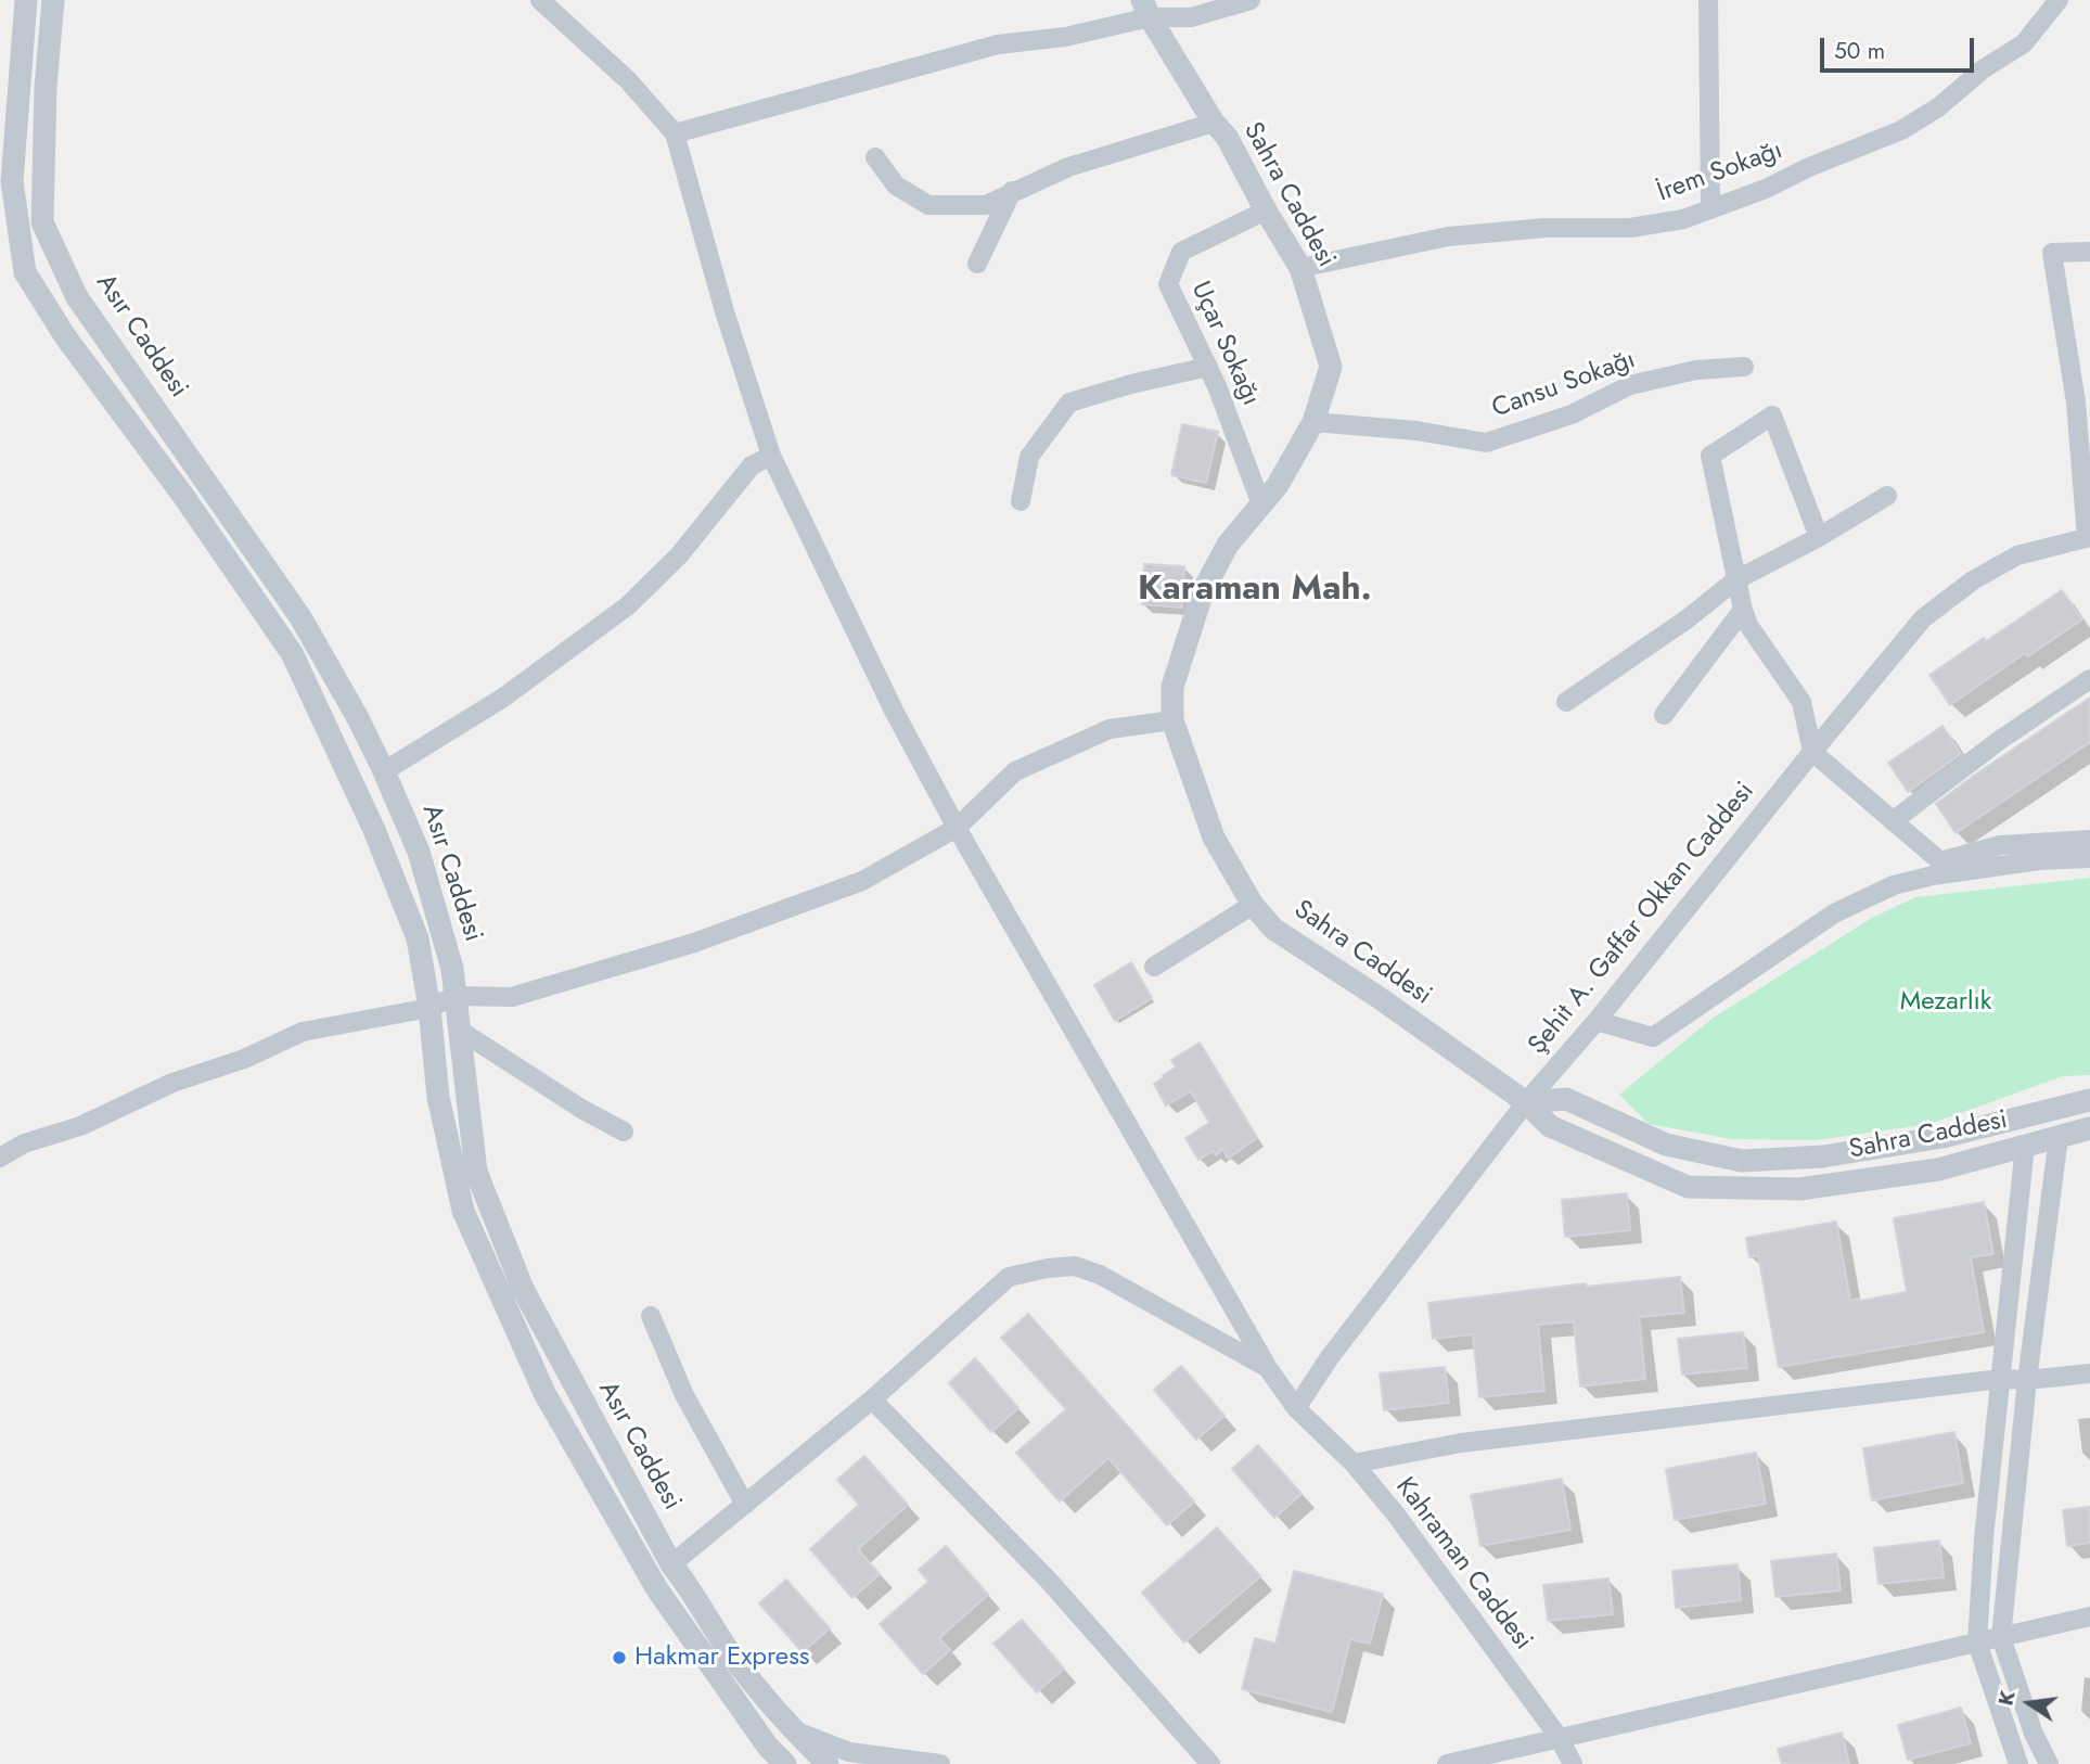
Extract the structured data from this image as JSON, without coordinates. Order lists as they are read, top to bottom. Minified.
{"streets":{"street":["İrem Sokağı","Sahra Caddesi","Asır Caddesi","Uçar Sokağı","Cansu Sokağı","Şehit A. Gaffar Okkan Caddesi","Kahraman Caddesi"]},"crossings":[["İrem Sokağı","Sahra Caddesi"],["Sahra Caddesi","Uçar Sokağı"],["Sahra Caddesi","Cansu Sokağı"],["Sahra Caddesi","Şehit A. Gaffar Okkan Caddesi"],["Şehit A. Gaffar Okkan Caddesi","Kahraman Caddesi"]],"districts":["Karaman Mah."],"parks":["Mezarlık"],"places":["Hakmar Express"],"scale_bar":"50 m","north":"left"}
